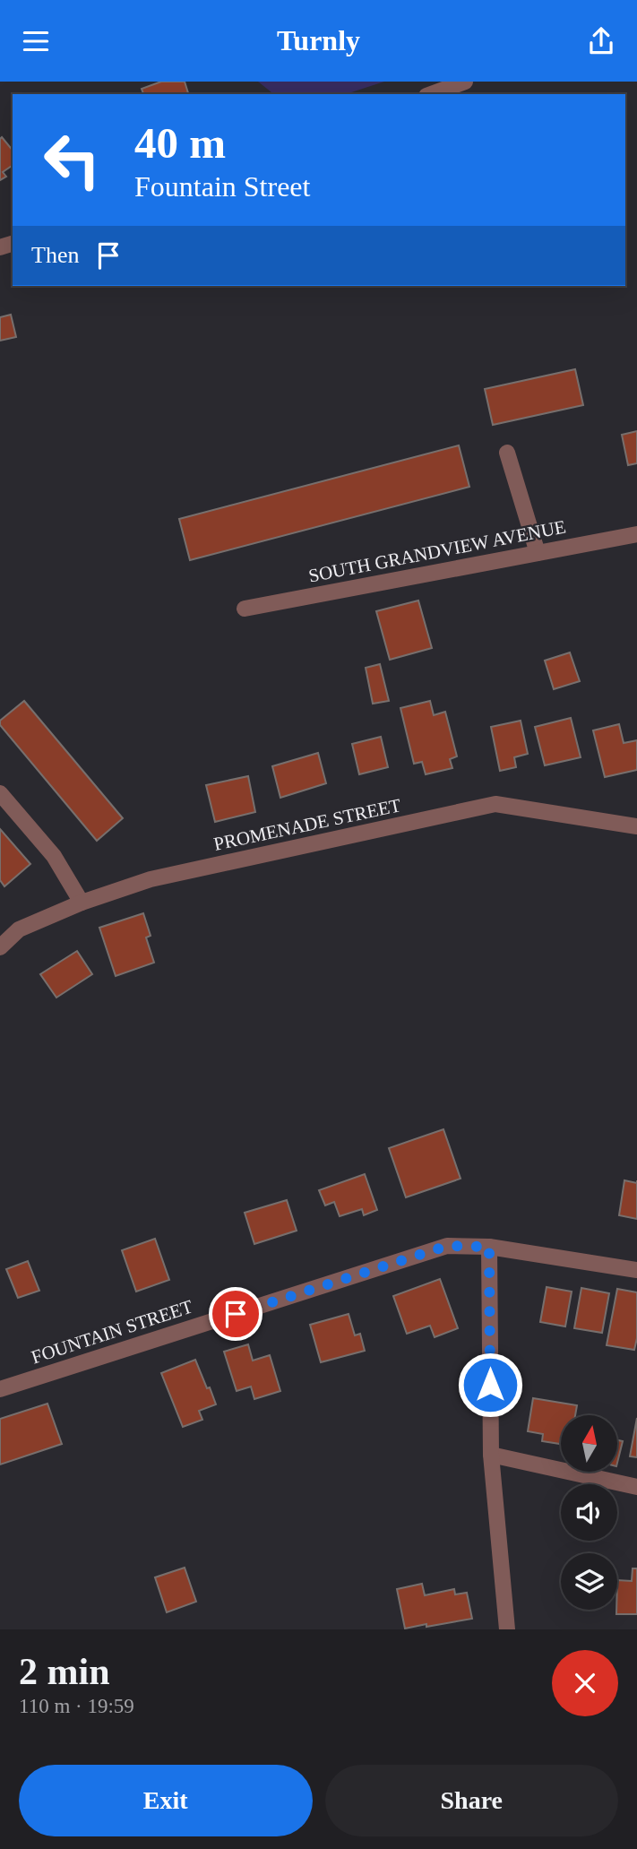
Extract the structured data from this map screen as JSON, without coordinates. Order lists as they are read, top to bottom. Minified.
{"streets":{"street":["SOUTH GRANDVIEW AVENUE","PROMENADE STREET","FOUNTAIN STREET"]},"north":"top","page":{"header":"Turnly","turn":["40 m","Fountain Street"],"then":"Then","heading":["2 min","110 m · 19:59"],"buttons":["Exit","Share"]}}
